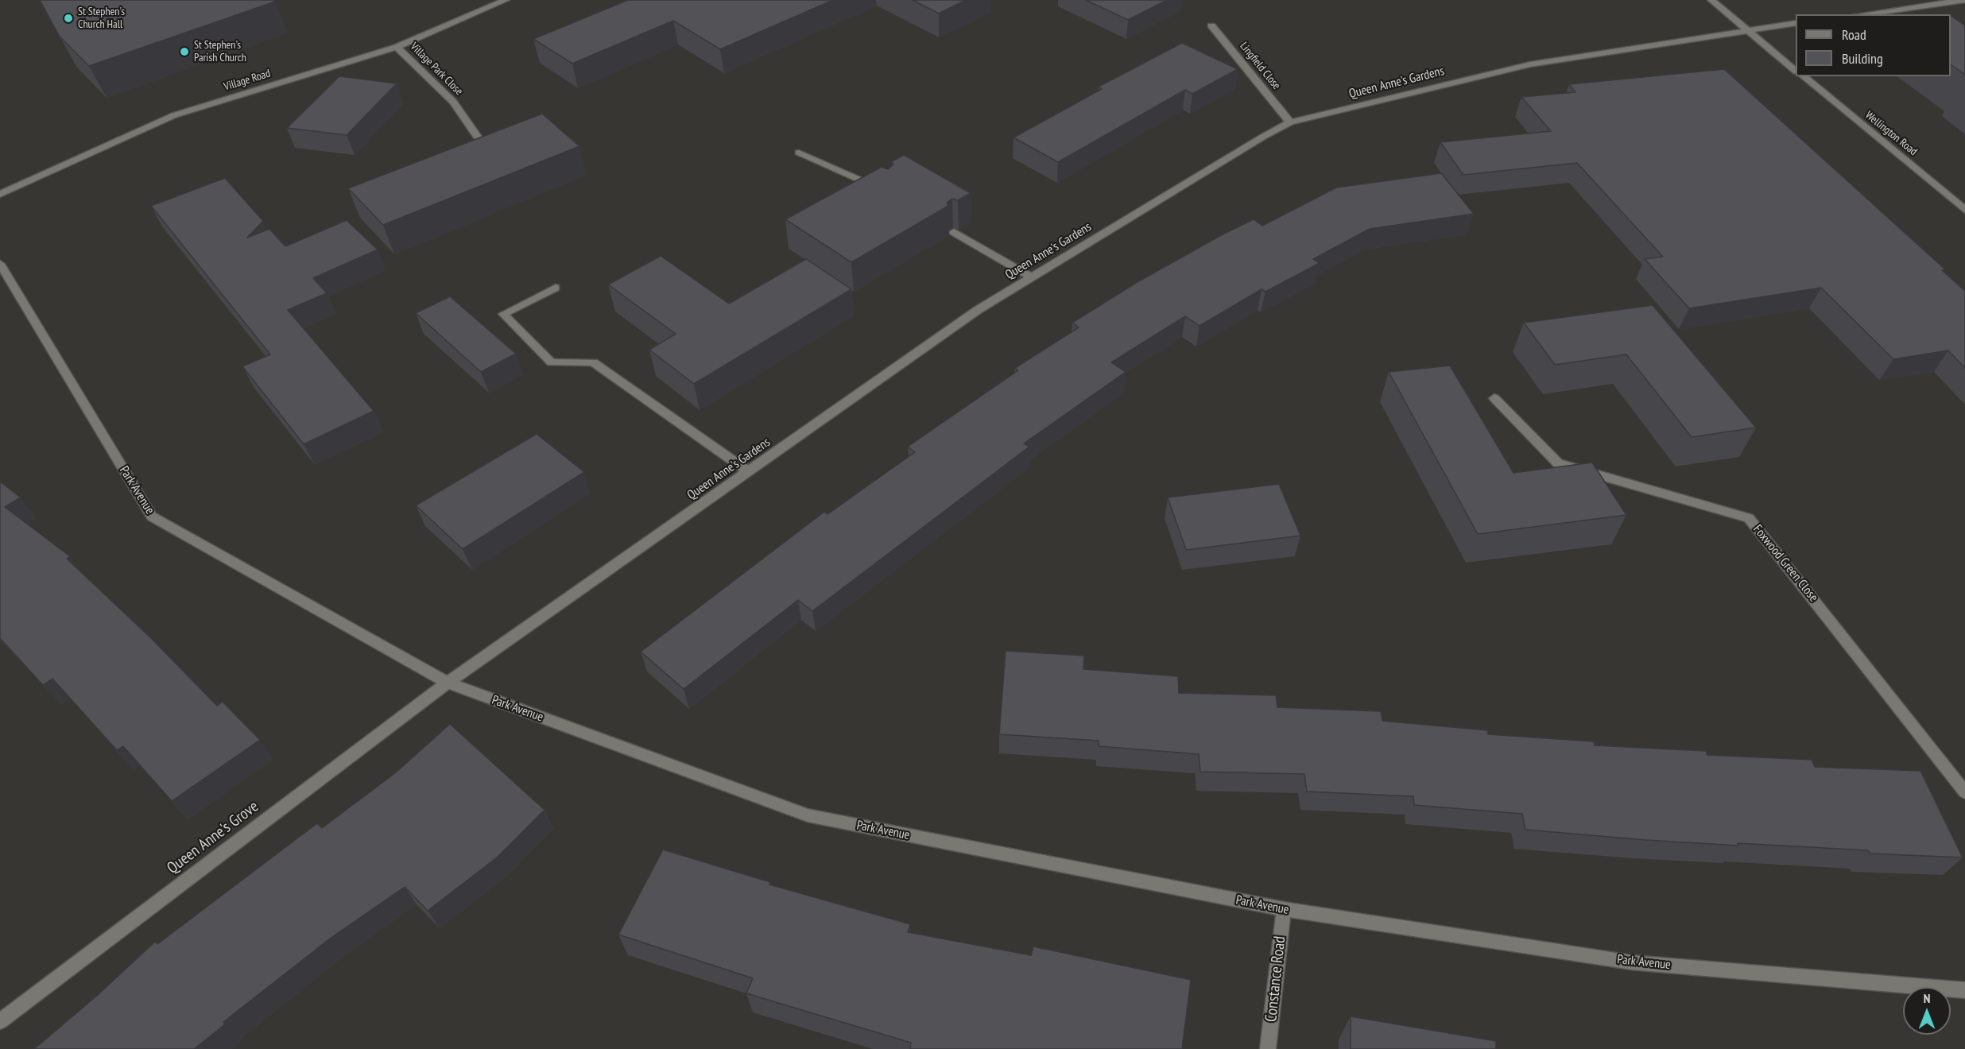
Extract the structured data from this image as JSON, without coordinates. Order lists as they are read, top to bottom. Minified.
{"streets":{"street":["Lingfield Close","Village Park Close","Village Road","Queen Anne's Gardens","Wellington Road","Park Avenue","Foxwood Green Close","Queen Anne's Grove","Constance Road"]},"crossings":[["Lingfield Close","Queen Anne's Gardens"],["Village Park Close","Village Road"],["Queen Anne's Gardens","Park Avenue"],["Queen Anne's Gardens","Queen Anne's Grove"],["Park Avenue","Queen Anne's Grove"],["Park Avenue","Constance Road"]],"places":["St Stephen's Church Hall","St Stephen's Parish Church"],"legend":["Road","Building"],"north":"top"}
